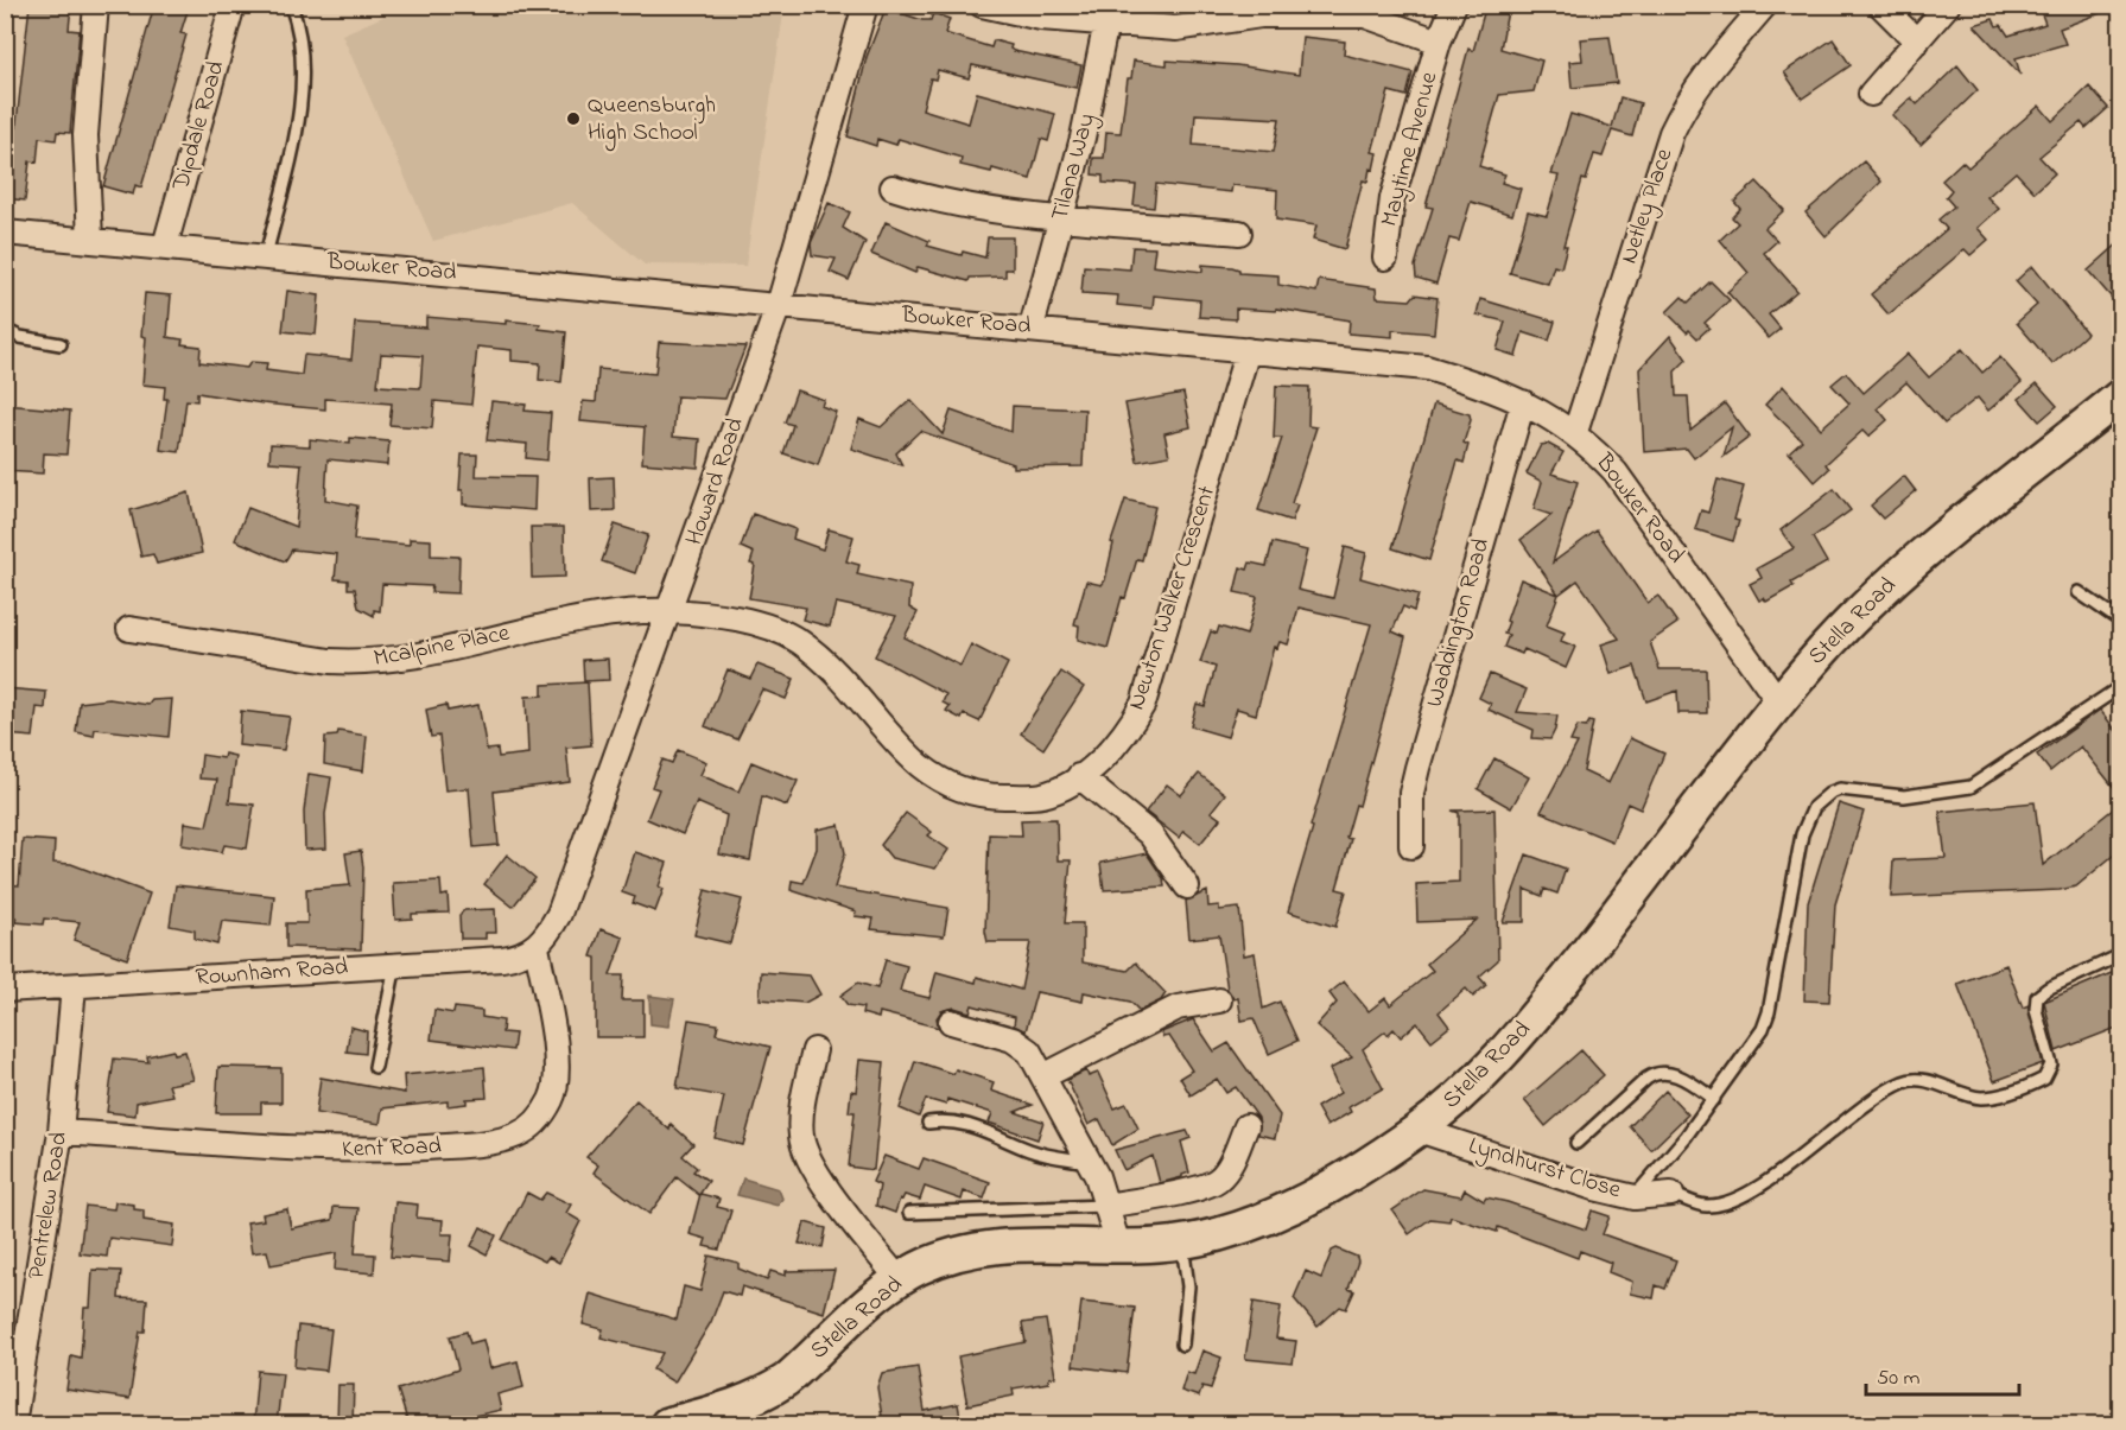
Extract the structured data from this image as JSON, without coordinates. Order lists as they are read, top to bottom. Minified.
{"streets":{"main road":["Stella Road"],"street":["Dipdale Road","Maytime Avenue","Tilana Way","Netley Place","Bowker Road","Howard Road","Newton Walker Crescent","Waddington Road","Mcalpine Place","Rownham Road","Kent Road","Lyndhurst Close","Pentrelew Road"]},"crossings":[["Dipdale Road","Bowker Road"],["Maytime Avenue","Tilana Way"],["Tilana Way","Bowker Road"],["Netley Place","Bowker Road"],["Bowker Road","Howard Road"],["Bowker Road","Newton Walker Crescent"],["Bowker Road","Stella Road"],["Bowker Road","Waddington Road"],["Howard Road","Newton Walker Crescent"],["Howard Road","Mcalpine Place"],["Howard Road","Rownham Road"],["Howard Road","Kent Road"],["Newton Walker Crescent","Mcalpine Place"],["Stella Road","Lyndhurst Close"],["Rownham Road","Kent Road"],["Rownham Road","Pentrelew Road"],["Kent Road","Pentrelew Road"]],"places":["Queensburgh High School"],"scale_bar":"50 m"}
